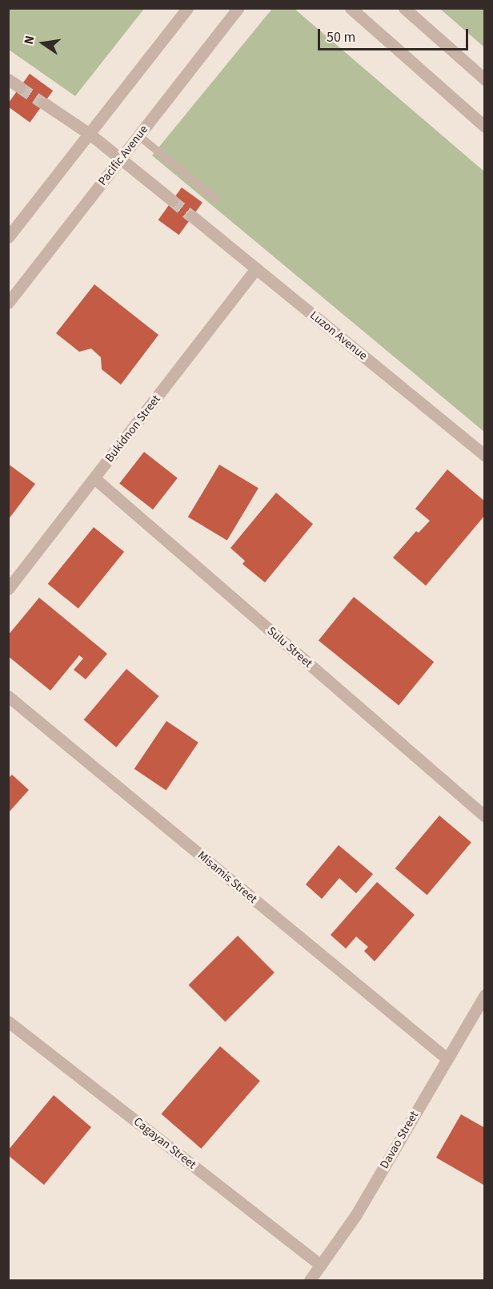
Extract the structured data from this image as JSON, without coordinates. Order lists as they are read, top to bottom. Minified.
{"streets":{"street":["Pacific Avenue","Luzon Avenue","Bukidnon Street","Sulu Street","Misamis Street","Davao Street","Cagayan Street"]},"crossings":[["Luzon Avenue","Bukidnon Street"],["Bukidnon Street","Sulu Street"],["Misamis Street","Davao Street"],["Davao Street","Cagayan Street"]],"scale_bar":"50 m","north":"left"}
